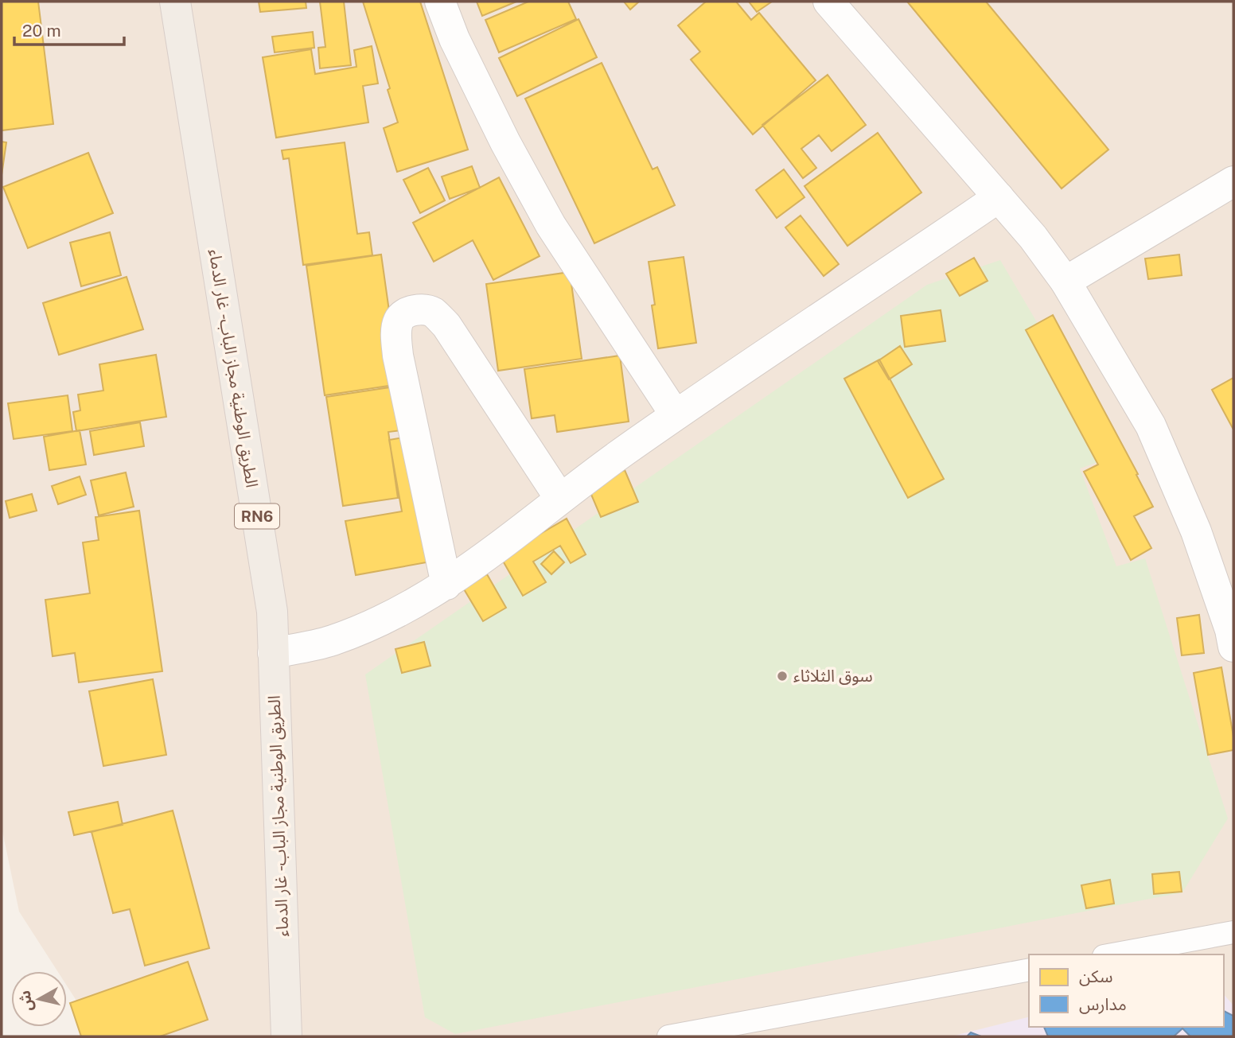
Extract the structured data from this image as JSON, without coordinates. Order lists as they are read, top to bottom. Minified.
{"streets":{"main road":["الطريق الوطنية مجاز الباب - غار الدماء","RN6"]},"places":["سوق الثلاثاء"],"legend":["سكن","مدارس"],"scale_bar":"20 m","north":"left"}
